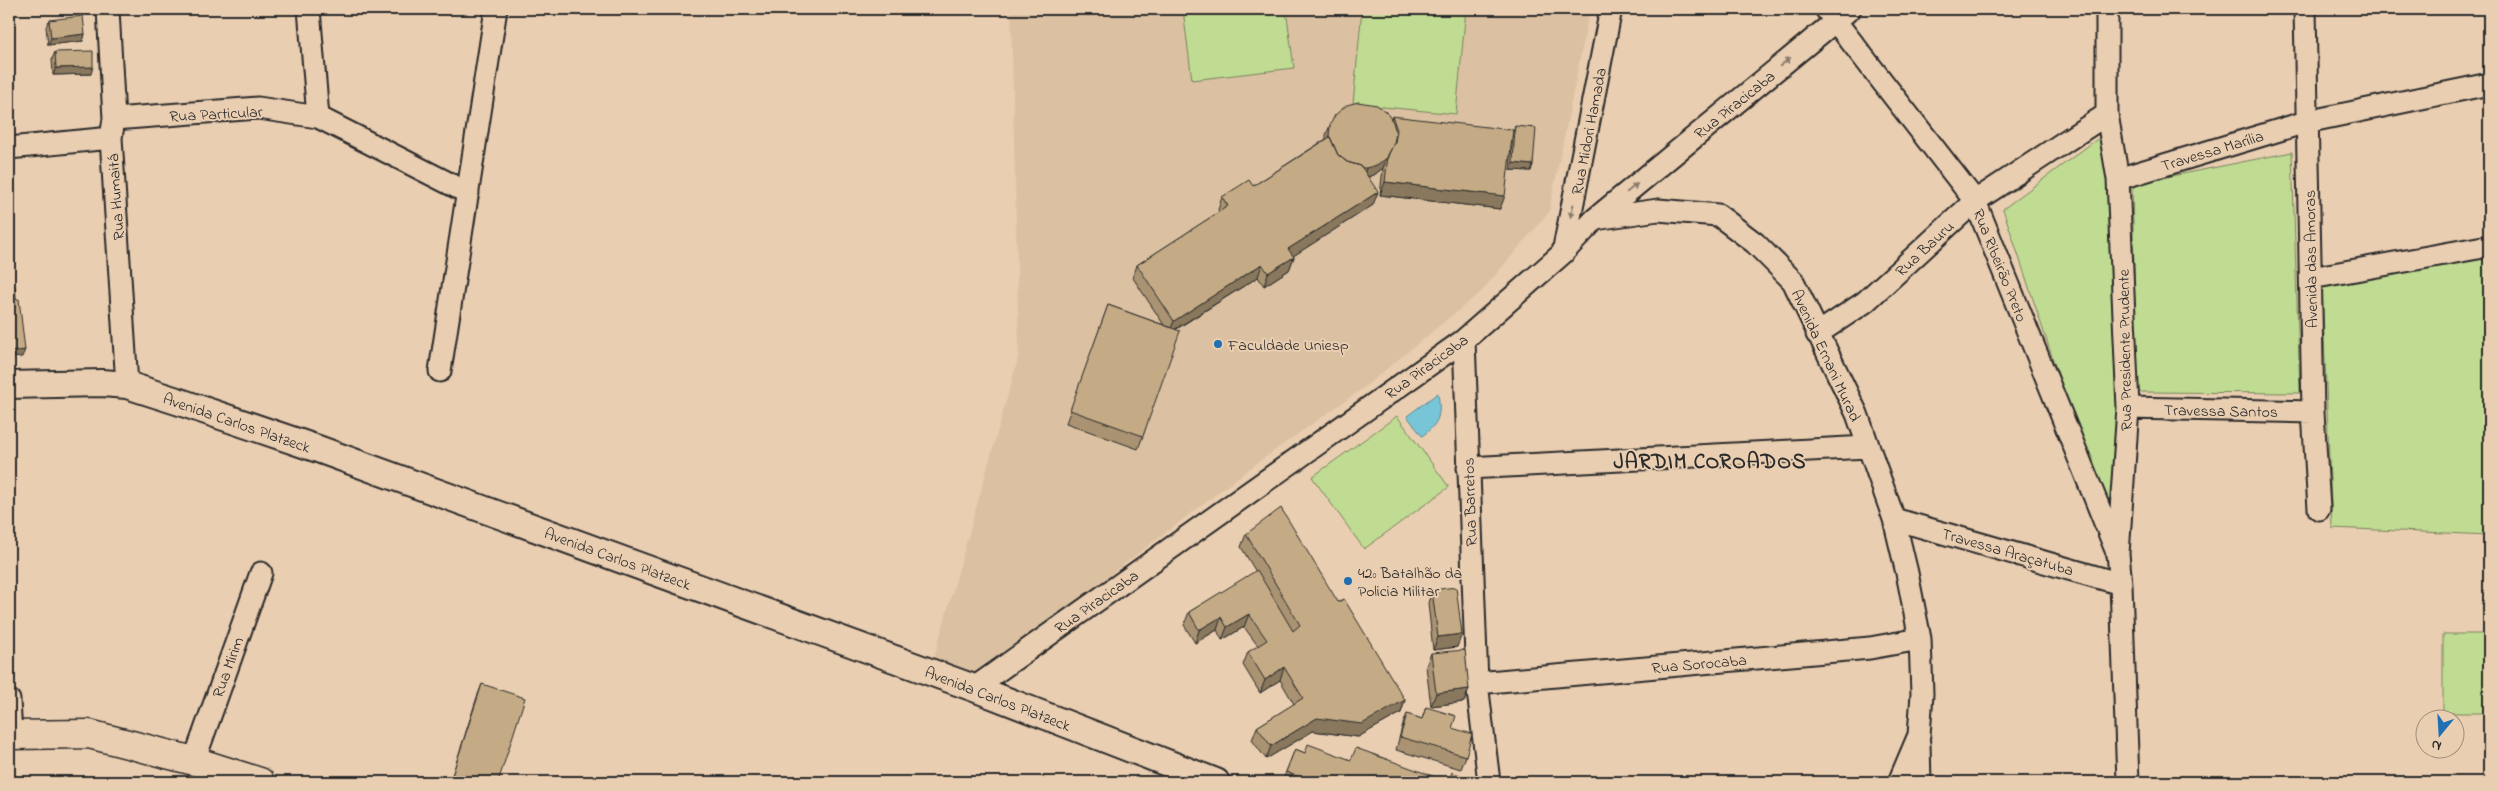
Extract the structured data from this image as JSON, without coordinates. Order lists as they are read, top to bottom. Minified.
{"streets":{"street":["Rua Piracicaba","Rua Particular","Rua Midori Hamada","Travessa Marília","Rua Humaitá","Rua Bauru","Avenida das Amoras","Rua Ribeirão Preto","Rua Presidente Prudente","Avenida Ernani Murad","Travessa Santos","Avenida Carlos Platzeck","Rua Barretos","Travessa Araçatuba","Rua Sorocaba","Rua Mirim"]},"crossings":[["Rua Piracicaba","Rua Midori Hamada"],["Rua Piracicaba","Rua Ribeirão Preto"],["Rua Piracicaba","Avenida Ernani Murad"],["Rua Piracicaba","Avenida Carlos Platzeck"],["Rua Piracicaba","Rua Barretos"],["Rua Particular","Rua Humaitá"],["Travessa Marília","Avenida das Amoras"],["Travessa Marília","Rua Presidente Prudente"],["Rua Humaitá","Avenida Carlos Platzeck"],["Rua Bauru","Rua Ribeirão Preto"],["Rua Bauru","Rua Presidente Prudente"],["Rua Bauru","Avenida Ernani Murad"],["Avenida das Amoras","Travessa Santos"],["Rua Ribeirão Preto","Rua Presidente Prudente"],["Rua Presidente Prudente","Travessa Santos"],["Rua Presidente Prudente","Travessa Araçatuba"],["Avenida Ernani Murad","Travessa Araçatuba"],["Avenida Ernani Murad","Rua Sorocaba"],["Rua Barretos","Rua Sorocaba"]],"one_way":["Rua Midori Hamada"],"districts":["JARDIM COROADOS"],"places":["Faculdade Uniesp","42º Batalhão da Policia Militar"],"north":"bottom"}
